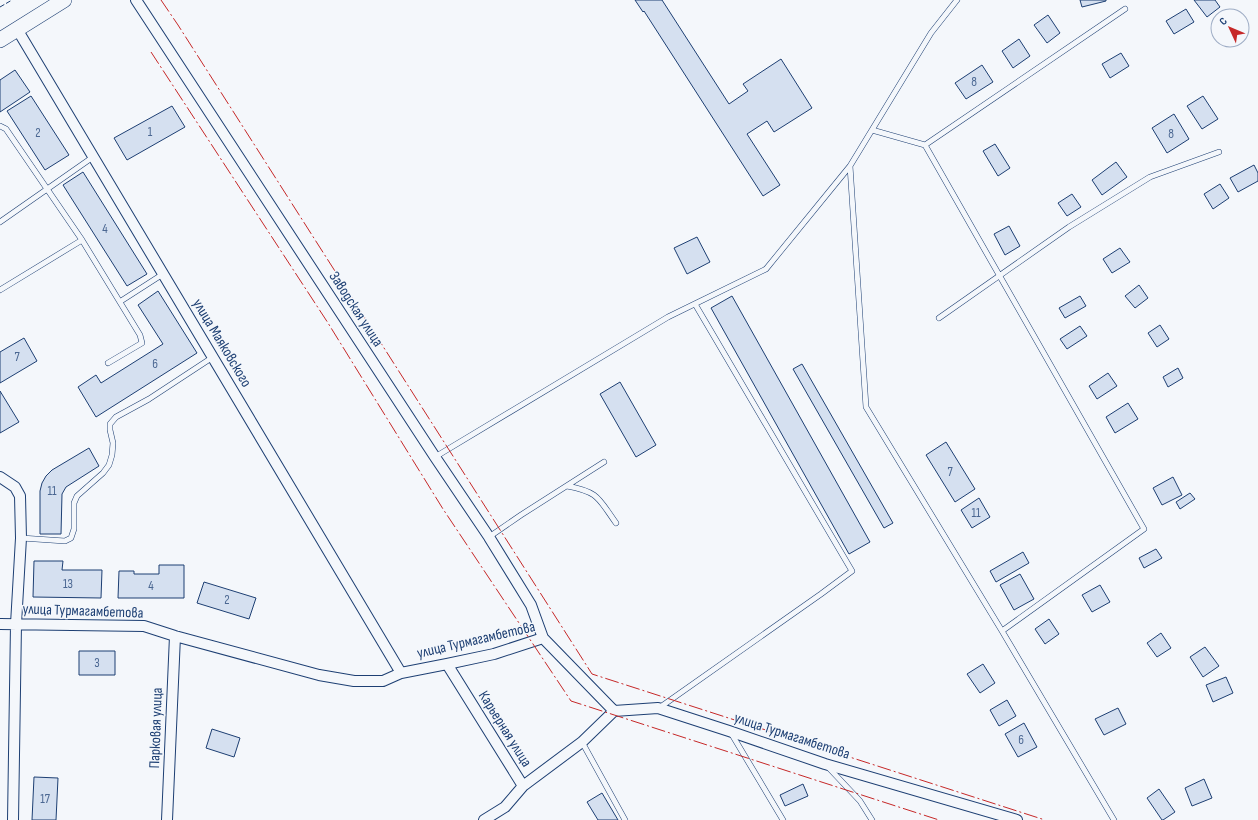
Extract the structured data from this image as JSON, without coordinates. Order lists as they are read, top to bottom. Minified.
{"streets":{"street":["Заводская улица","улица Маяковского","улица Турмагамбетова","Парковая улица","Карьерная улица"]},"crossings":[["Заводская улица","улица Турмагамбетова"],["улица Маяковского","улица Турмагамбетова"],["улица Турмагамбетова","Парковая улица"],["улица Турмагамбетова","Карьерная улица"]],"house_numbers":["8","1","2","8","4","7","6","7","11","11","13","4","2","3","6","17"],"north":"top left"}
